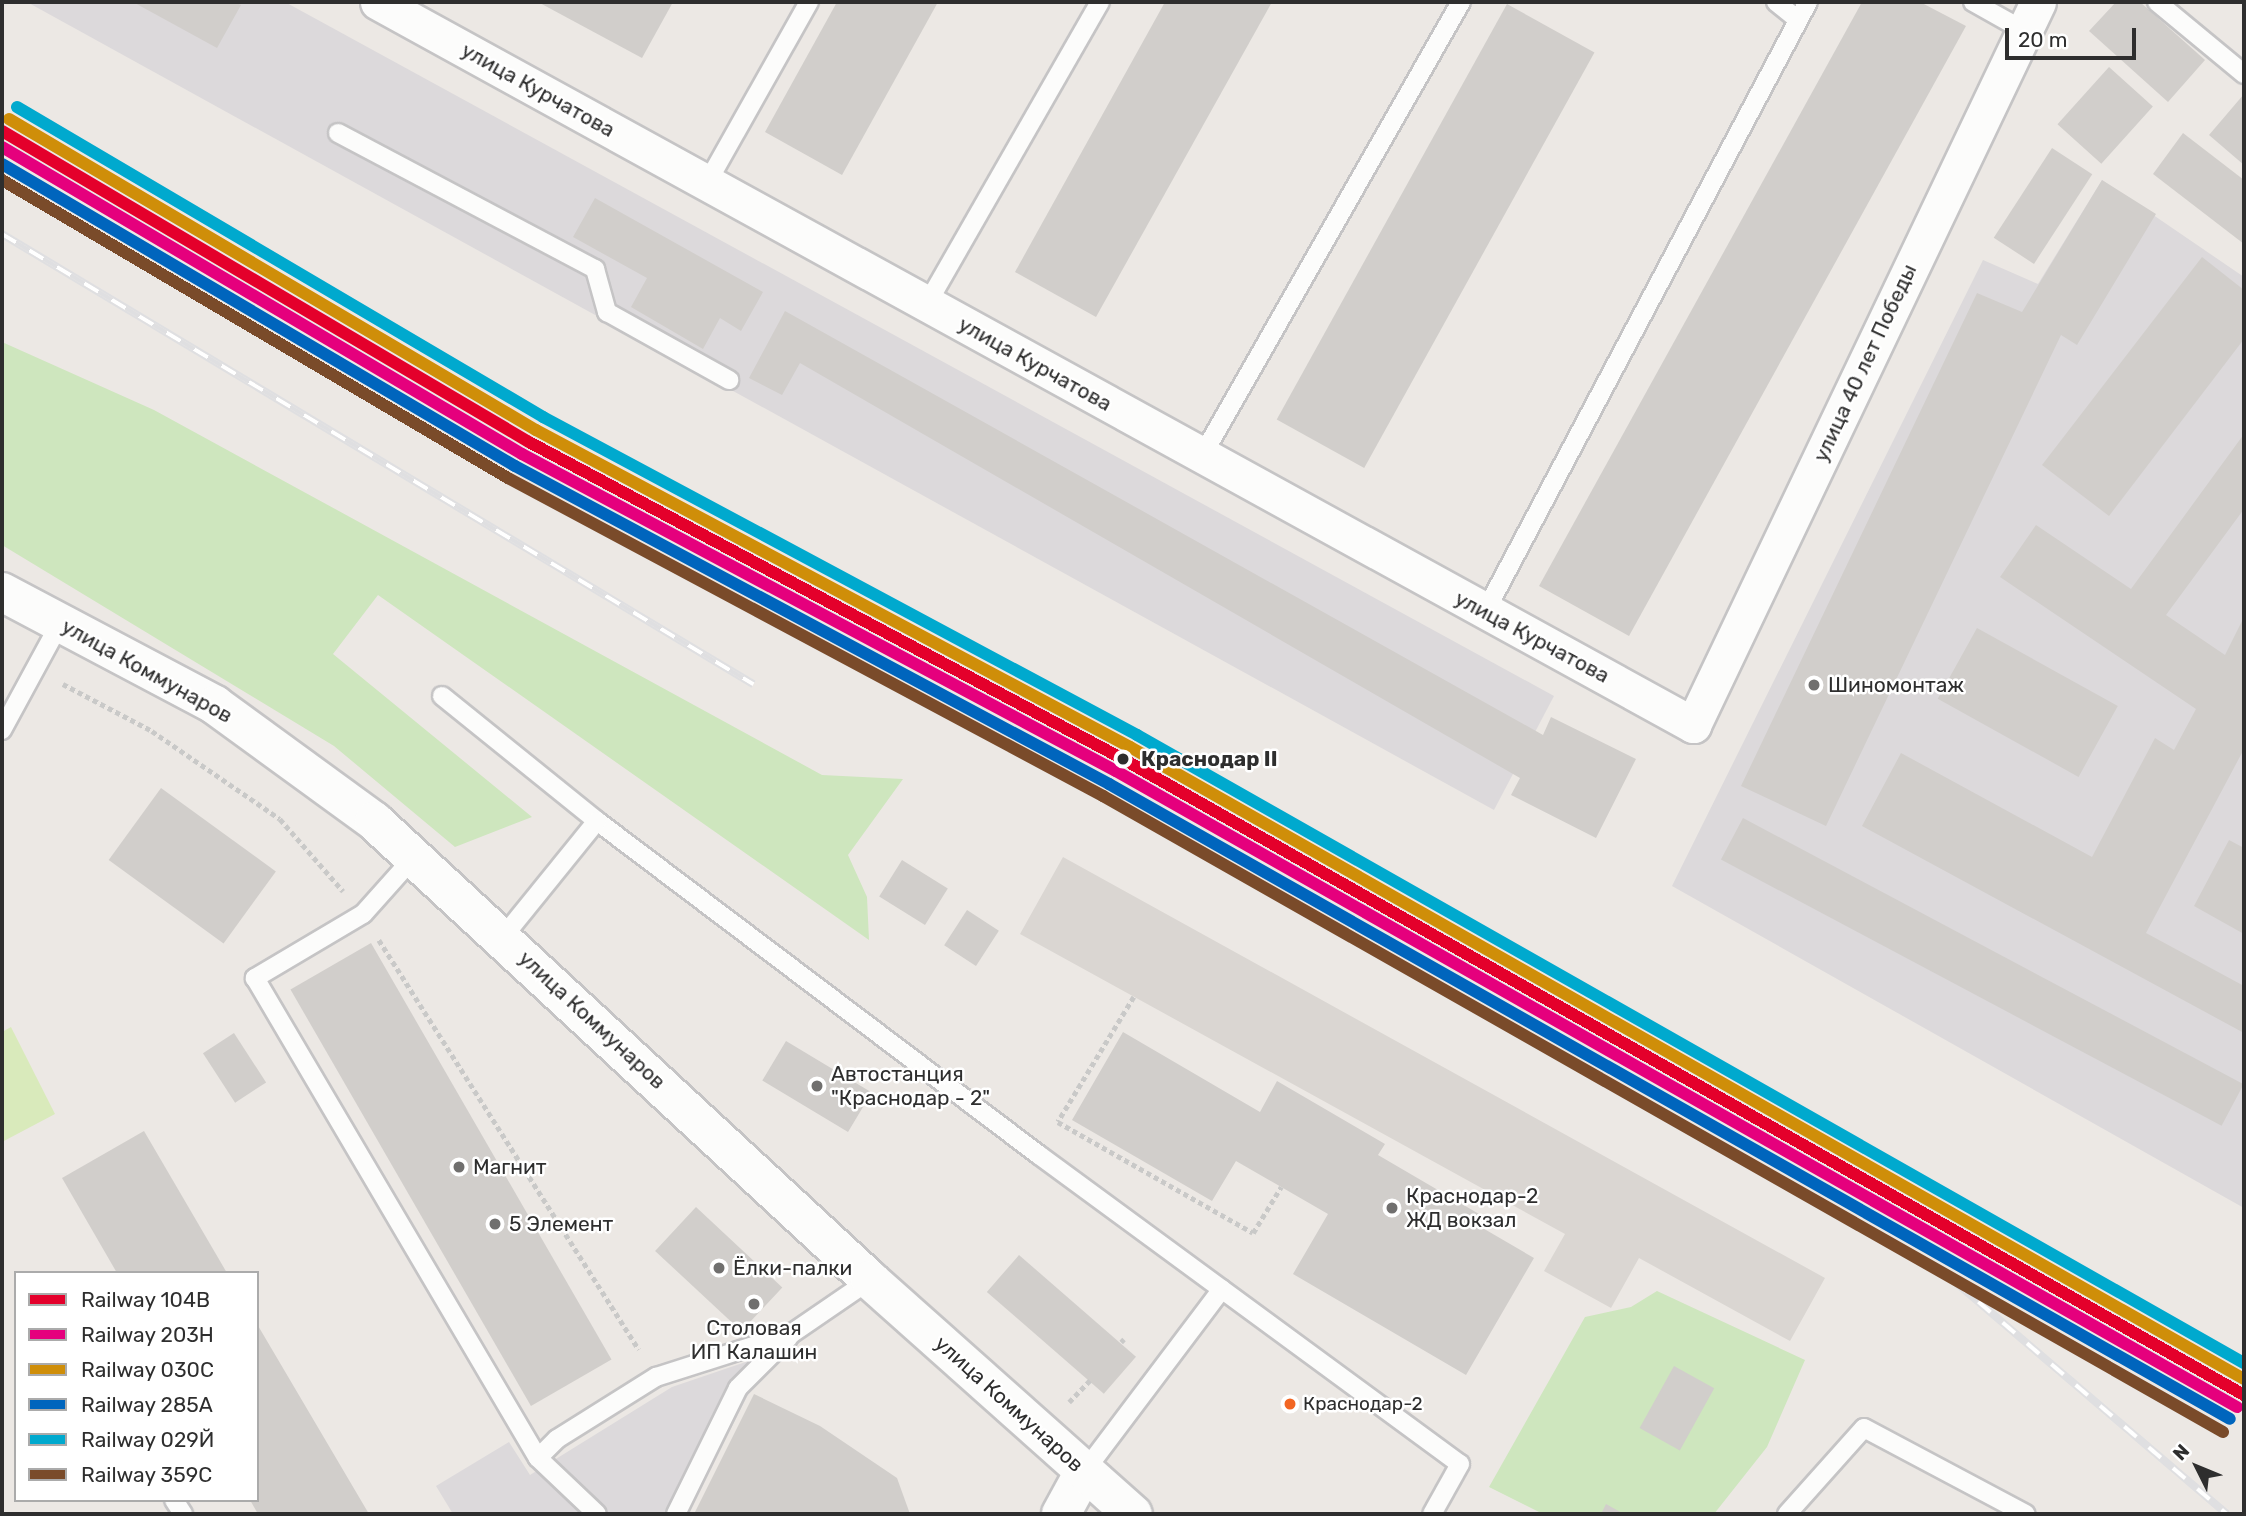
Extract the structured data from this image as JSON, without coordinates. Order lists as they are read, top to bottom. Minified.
{"streets":{"main road":["улица Коммунаров"],"street":["улица Курчатова","улица 40 лет Победы"]},"crossings":[["улица Курчатова","улица 40 лет Победы"]],"places":["Шиномонтаж","Краснодар II","Автостанция \"Краснодар - 2\"","Магнит","Краснодар-2 ЖД вокзал","5 Элемент","Ёлки-палки","Столовая ИП Калашин","Краснодар-2"],"lines":["rail line 029Й","rail line 030C","rail line 104В","rail line 203Н","rail line 285А","rail line 359С"],"legend":["Railway 104В","Railway 203Н","Railway 030C","Railway 285А","Railway 029Й","Railway 359С"],"scale_bar":"20 m","north":"top left"}
